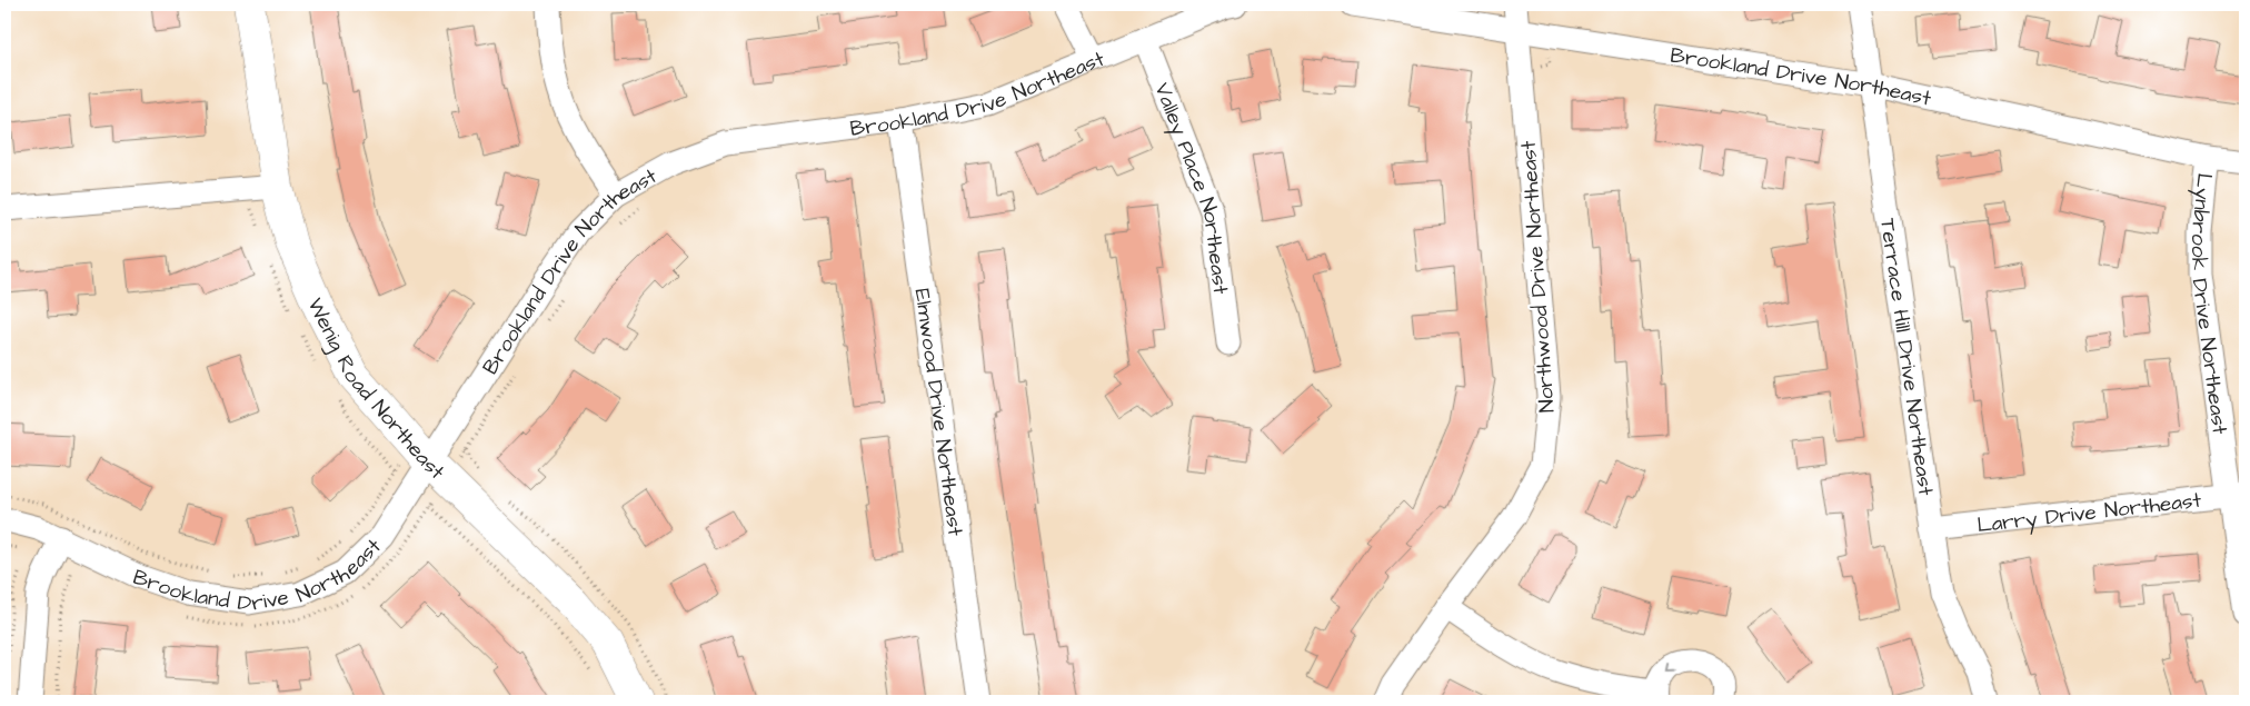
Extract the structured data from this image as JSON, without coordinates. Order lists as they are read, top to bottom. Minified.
{"streets":{"street":["Brookland Drive Northeast","Valley Place Northeast","Northwood Drive Northeast","Lynbrook Drive Northeast","Terrace Hill Drive Northeast","Wenig Road Northeast","Elmwood Drive Northeast","Larry Drive Northeast"]},"crossings":[["Brookland Drive Northeast","Valley Place Northeast"],["Brookland Drive Northeast","Northwood Drive Northeast"],["Brookland Drive Northeast","Lynbrook Drive Northeast"],["Brookland Drive Northeast","Terrace Hill Drive Northeast"],["Brookland Drive Northeast","Wenig Road Northeast"],["Brookland Drive Northeast","Elmwood Drive Northeast"],["Lynbrook Drive Northeast","Larry Drive Northeast"],["Terrace Hill Drive Northeast","Larry Drive Northeast"]]}
